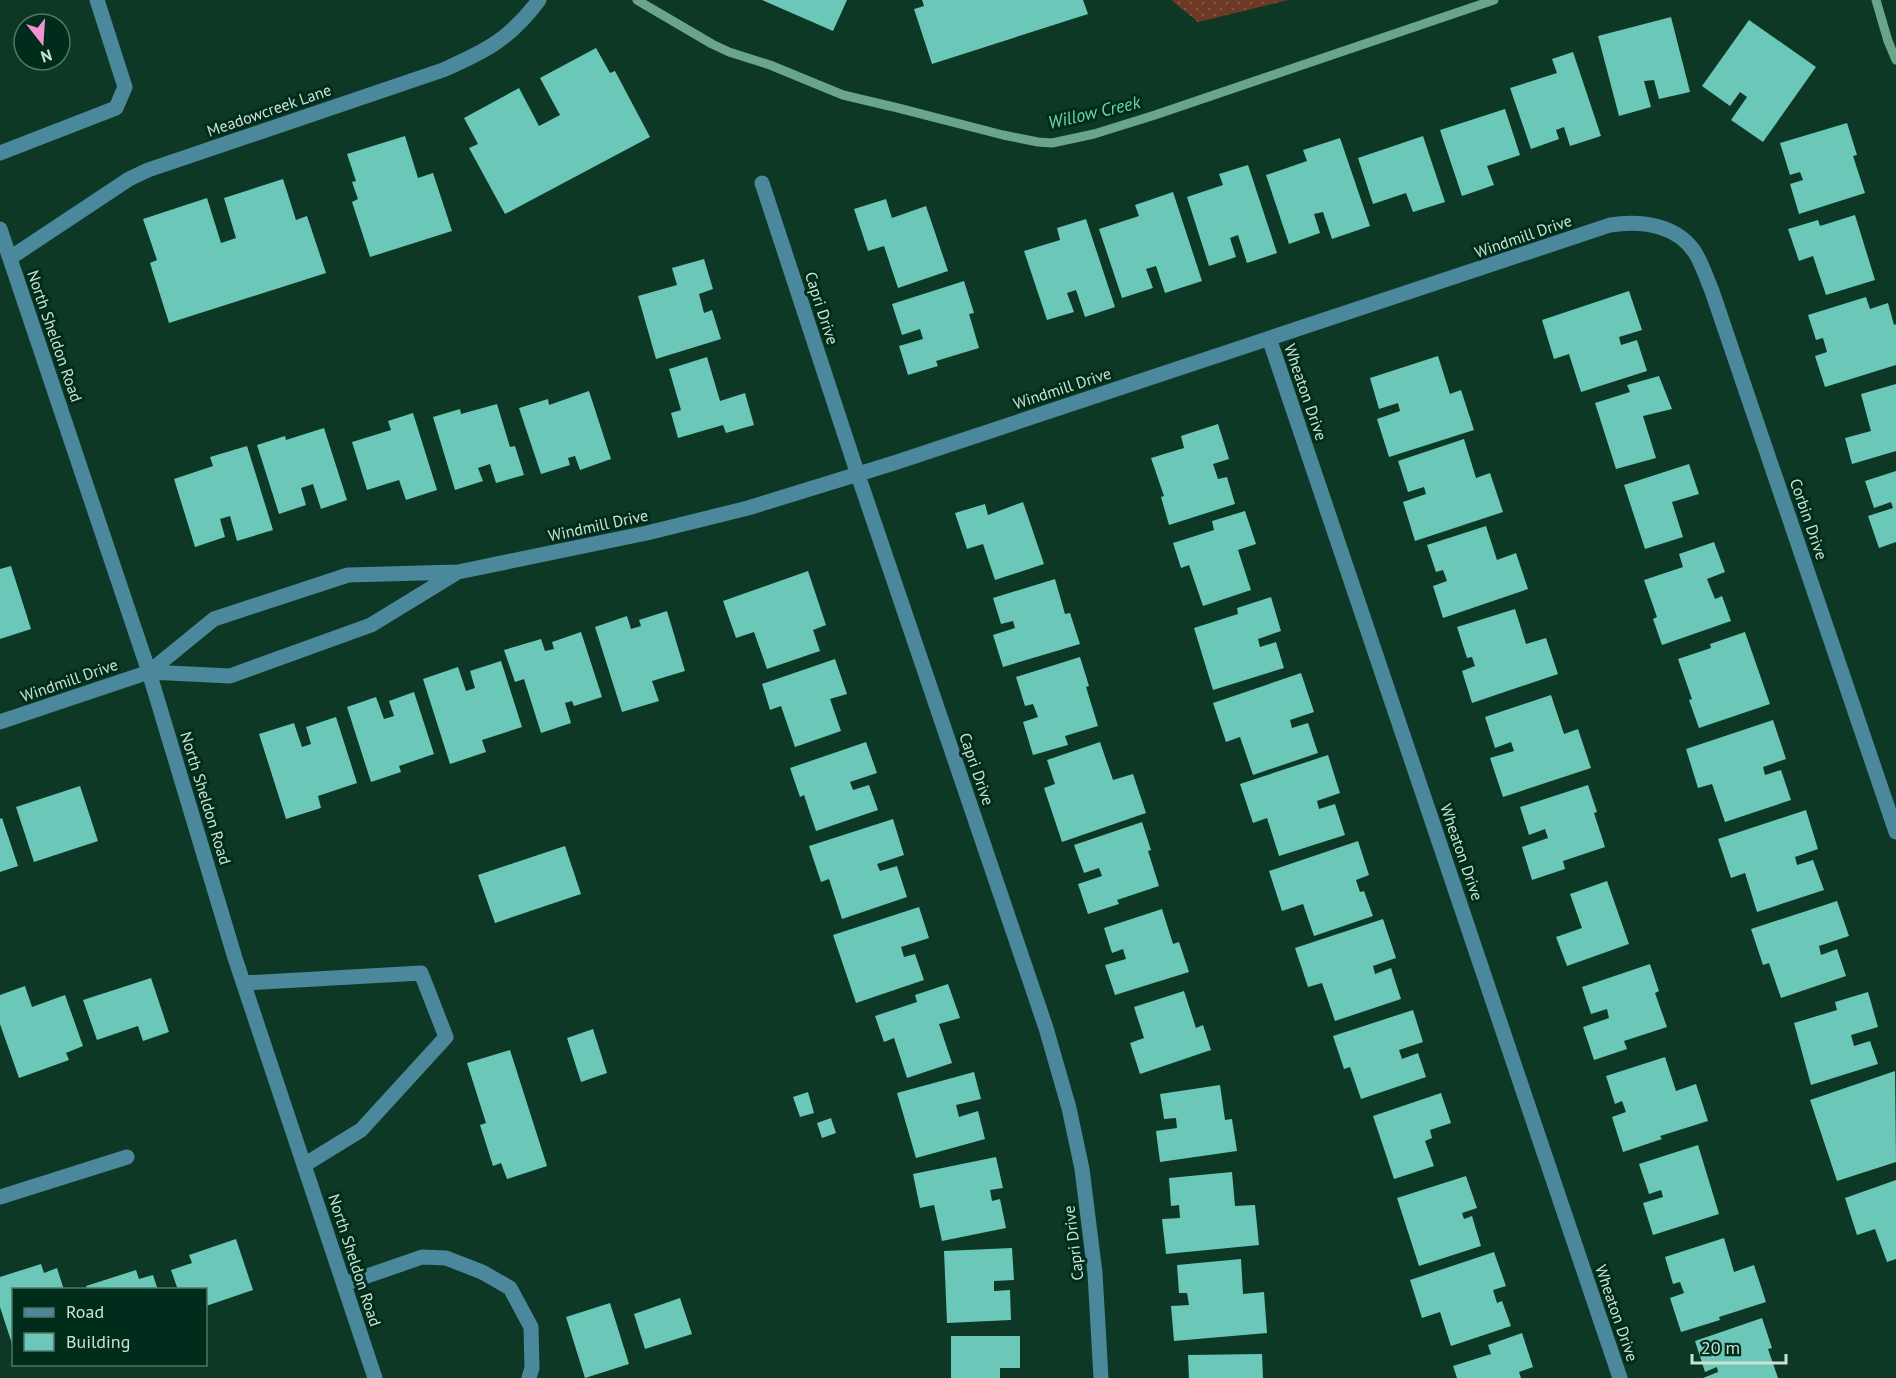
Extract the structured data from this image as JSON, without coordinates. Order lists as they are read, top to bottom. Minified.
{"streets":{"street":["Meadowcreek Lane","Windmill Drive","Capri Drive","North Sheldon Road","Wheaton Drive","Corbin Drive"]},"crossings":[["Meadowcreek Lane","North Sheldon Road"],["Windmill Drive","Capri Drive"],["Windmill Drive","North Sheldon Road"],["Windmill Drive","Wheaton Drive"],["Windmill Drive","Corbin Drive"]],"water":["Willow Creek"],"legend":["Road","Building"],"scale_bar":"20 m","north":"bottom"}
